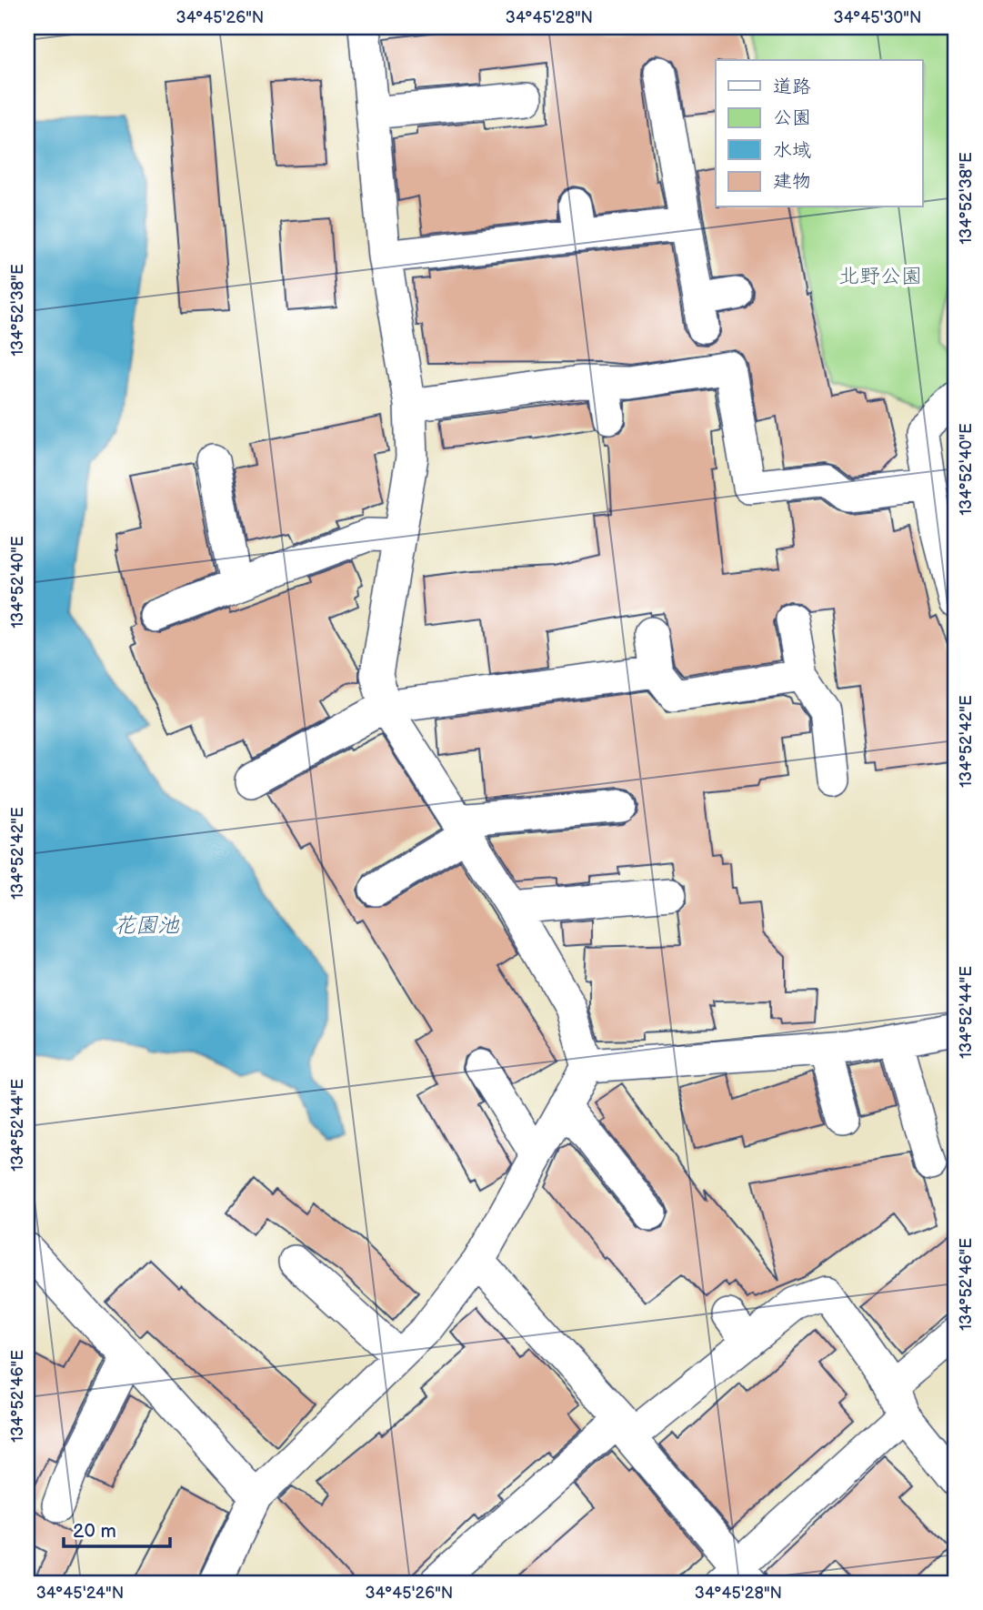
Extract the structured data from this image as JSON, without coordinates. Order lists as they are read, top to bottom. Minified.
{"water":["花園池"],"parks":["北野公園"],"legend":["道路","公園","水域","建物"],"scale_bar":"20 m","coordinates":["34°45'26\"N","34°45'28\"N","34°45'30\"N","134°52'38\"E","134°52'40\"E","134°52'42\"E","134°52'44\"E","134°52'46\"E","34°45'24\"N"]}
